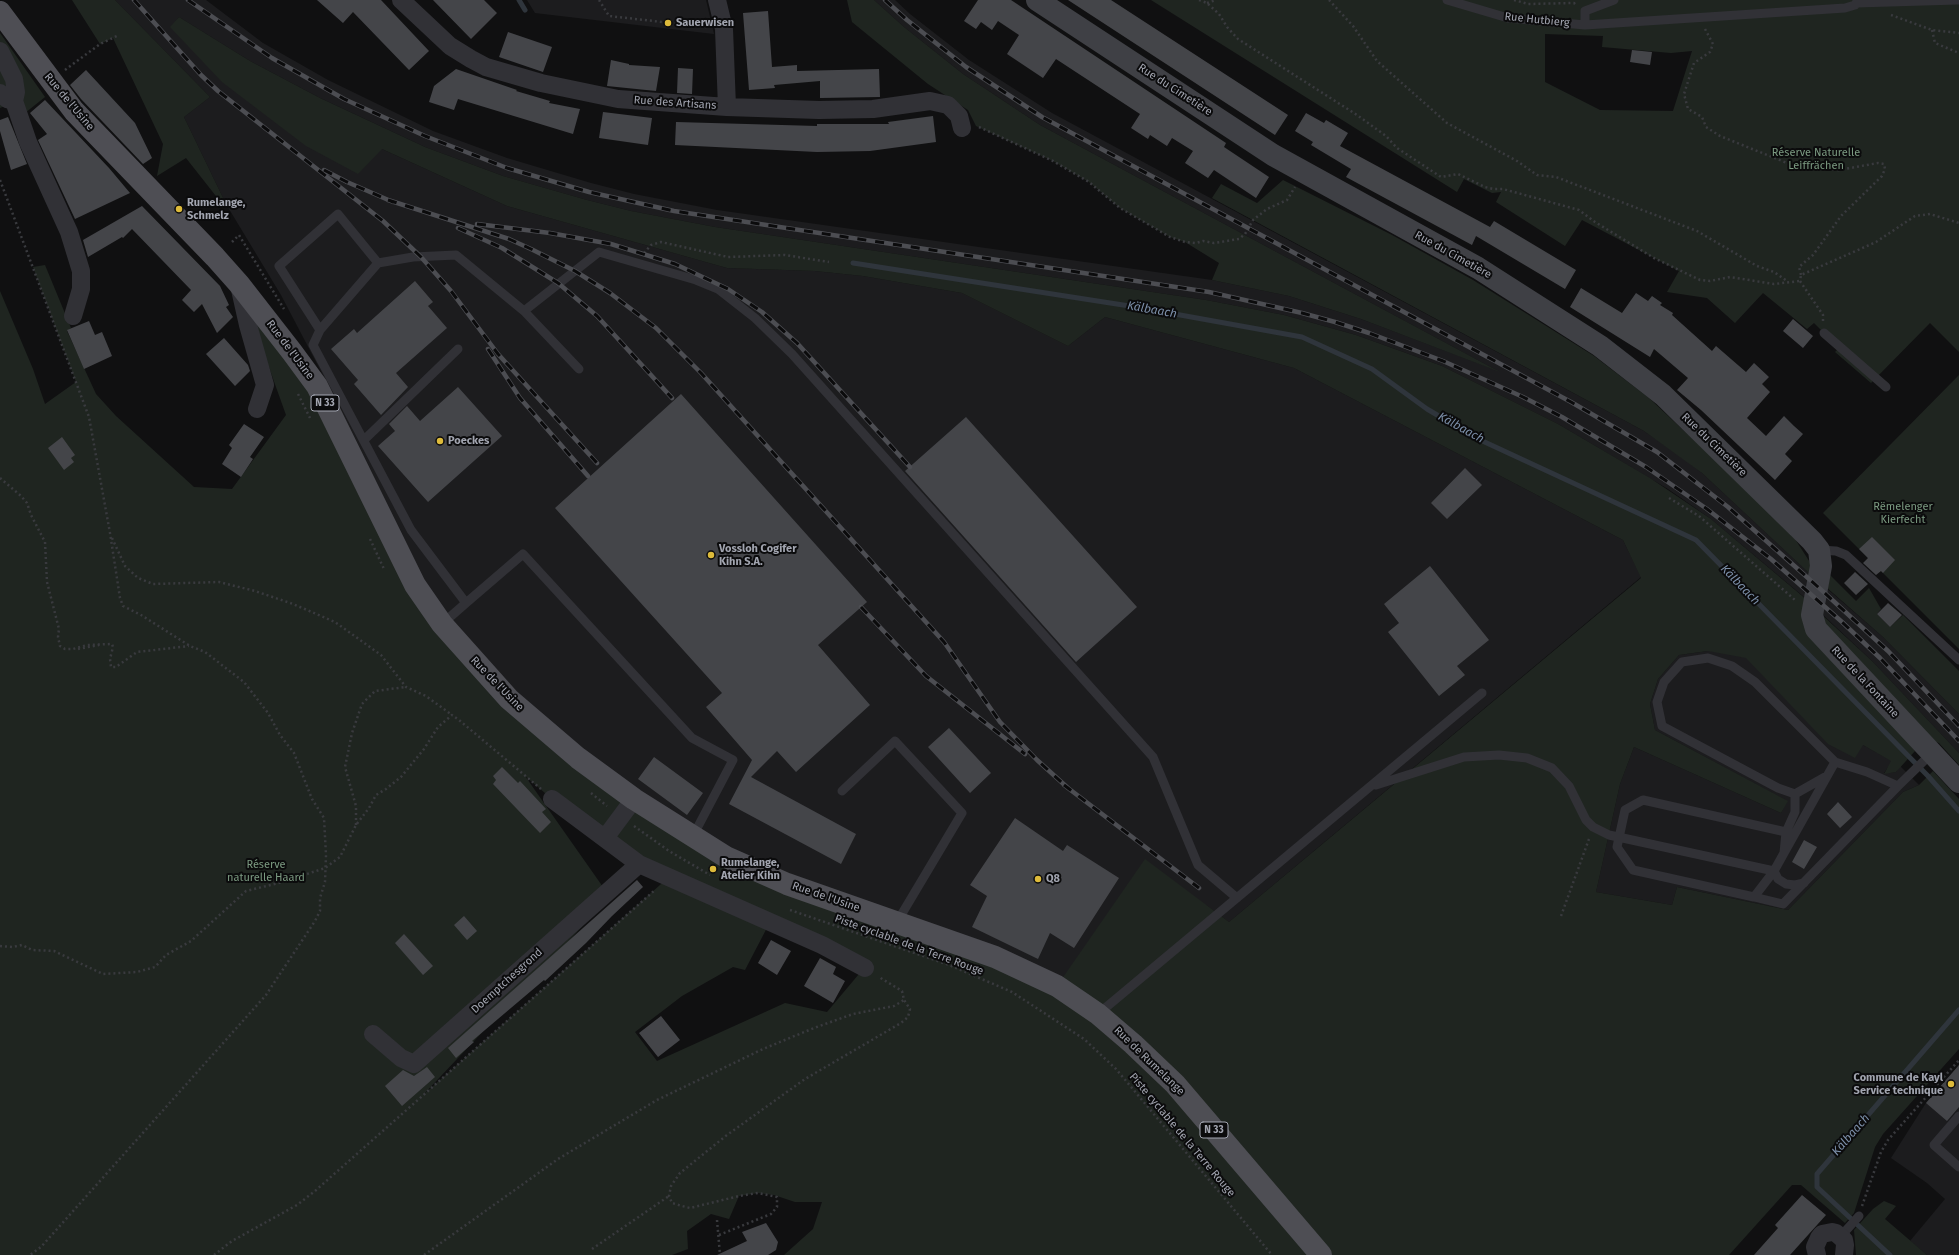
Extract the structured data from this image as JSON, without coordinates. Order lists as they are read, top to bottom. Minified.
{"streets":{"main road":["Rue du Cimetière","Rue de l'Usine","N 33","Rue de la Fontaine","Rue de Rumelange"],"street":["Rue des Artisans","Doemptchesgrond"],"lane":["Rue Hutbierg"],"path":["Piste cyclable de la Terre Rouge"]},"crossings":[["Rue de l'Usine","Rue de Rumelange"]],"water":["Kälbaach"],"parks":["Réserve Naturelle Leiffrächen","Rëmelenger Kierfecht","Réserve naturelle Haard"],"places":["Sauerwisen","Rumelange, Schmelz","Poeckes","Vossloh Cogifer Kihn S.A.","Rumelange, Atelier Kihn","Q8","Commune de Kayl Service technique"]}
